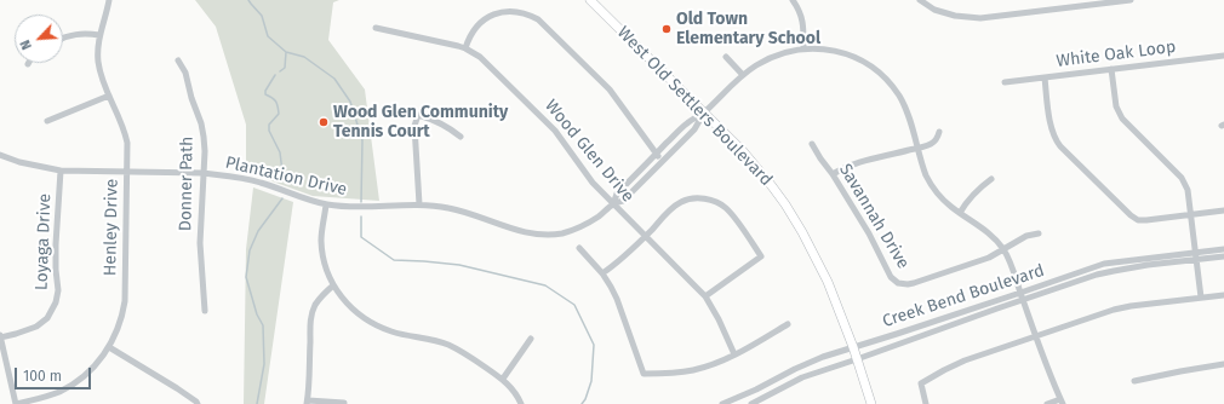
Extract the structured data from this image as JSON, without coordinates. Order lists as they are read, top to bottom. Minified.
{"streets":{"main road":["West Old Settlers Boulevard"],"street":["White Oak Loop","Wood Glen Drive","Plantation Drive","Donner Path","Savannah Drive","Henley Drive","Loyaga Drive","Creek Bend Boulevard"]},"crossings":[["West Old Settlers Boulevard","Plantation Drive"],["West Old Settlers Boulevard","Creek Bend Boulevard"],["Wood Glen Drive","Plantation Drive"],["Plantation Drive","Donner Path"],["Plantation Drive","Savannah Drive"],["Plantation Drive","Henley Drive"],["Plantation Drive","Loyaga Drive"],["Plantation Drive","Creek Bend Boulevard"]],"places":["Old Town Elementary School","Wood Glen Community Tennis Court"],"scale_bar":"100 m","north":"bottom left"}
